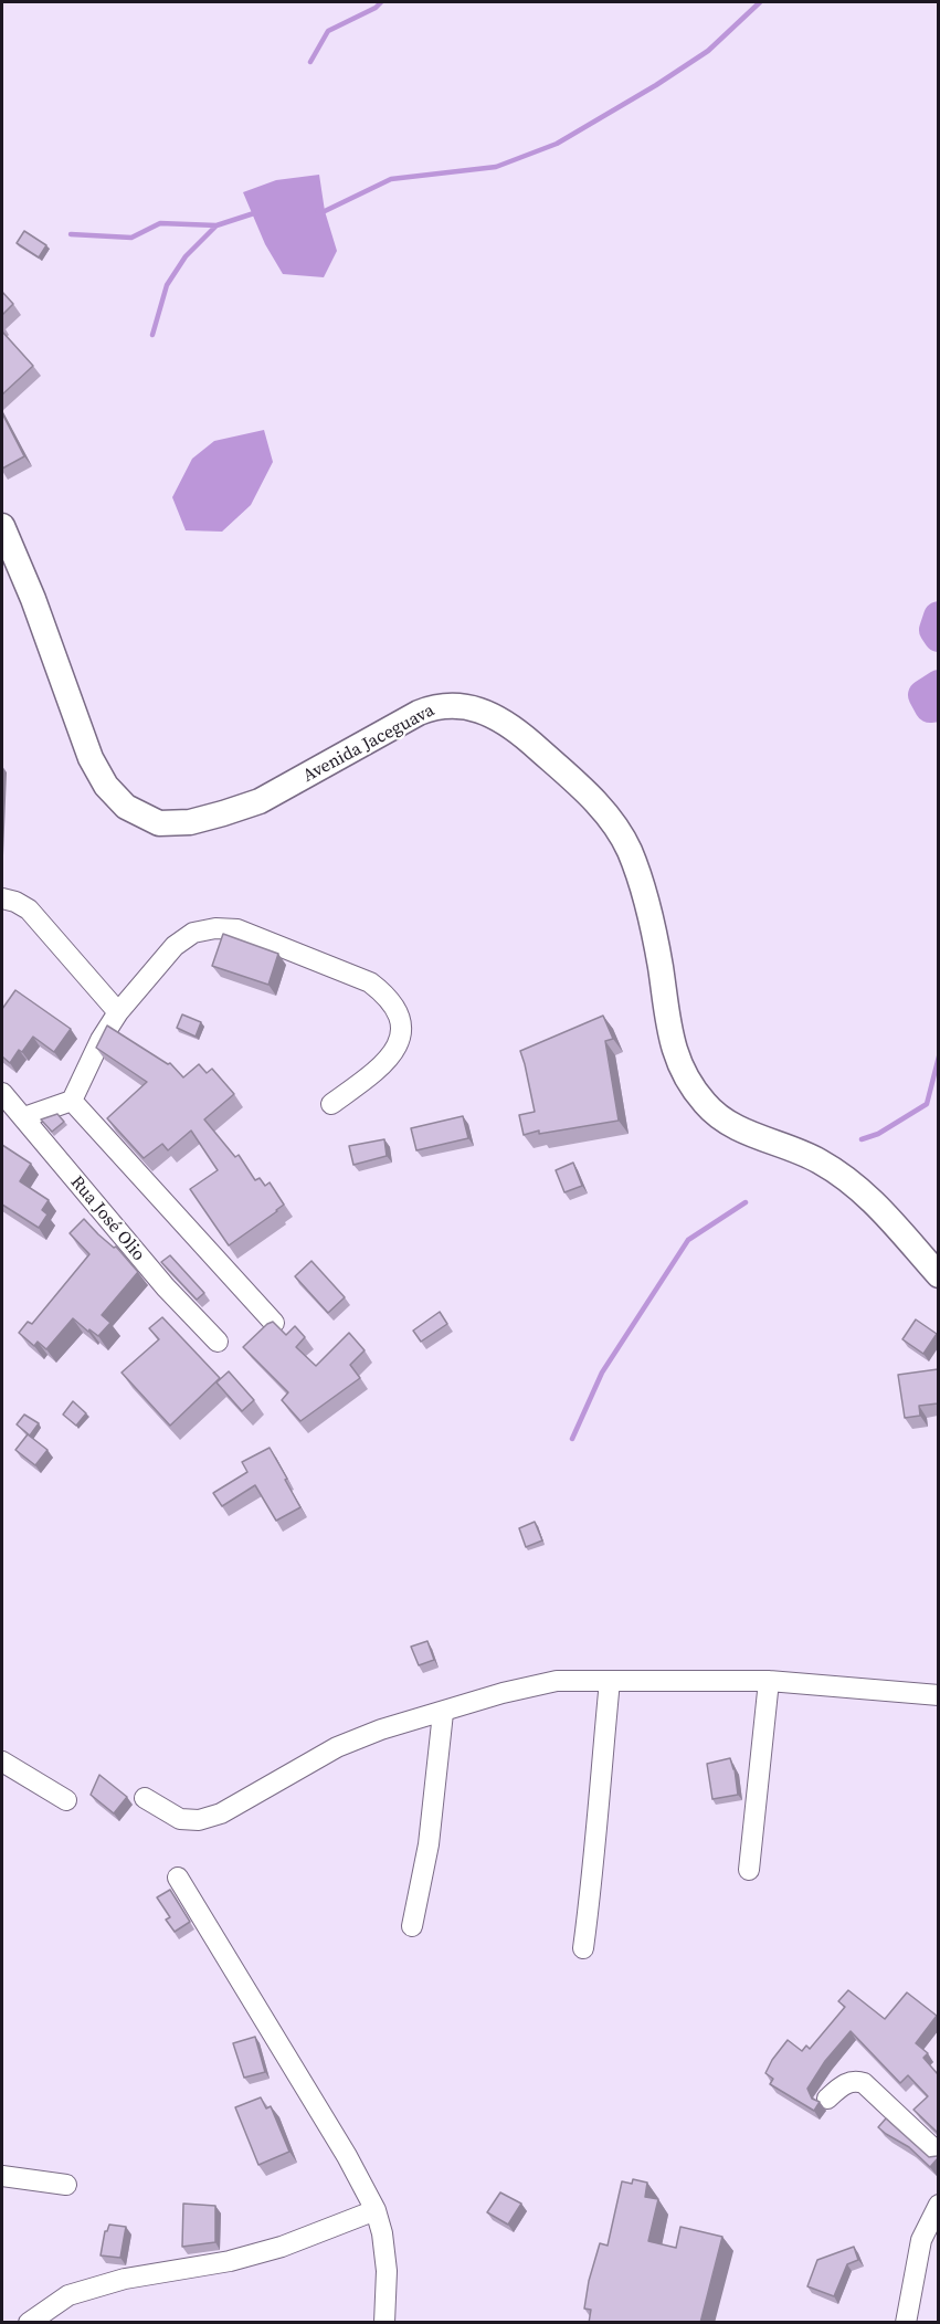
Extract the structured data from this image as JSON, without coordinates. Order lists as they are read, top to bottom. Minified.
{"streets":{"main road":["Avenida Jaceguava"],"street":["Rua José Olio"]}}
